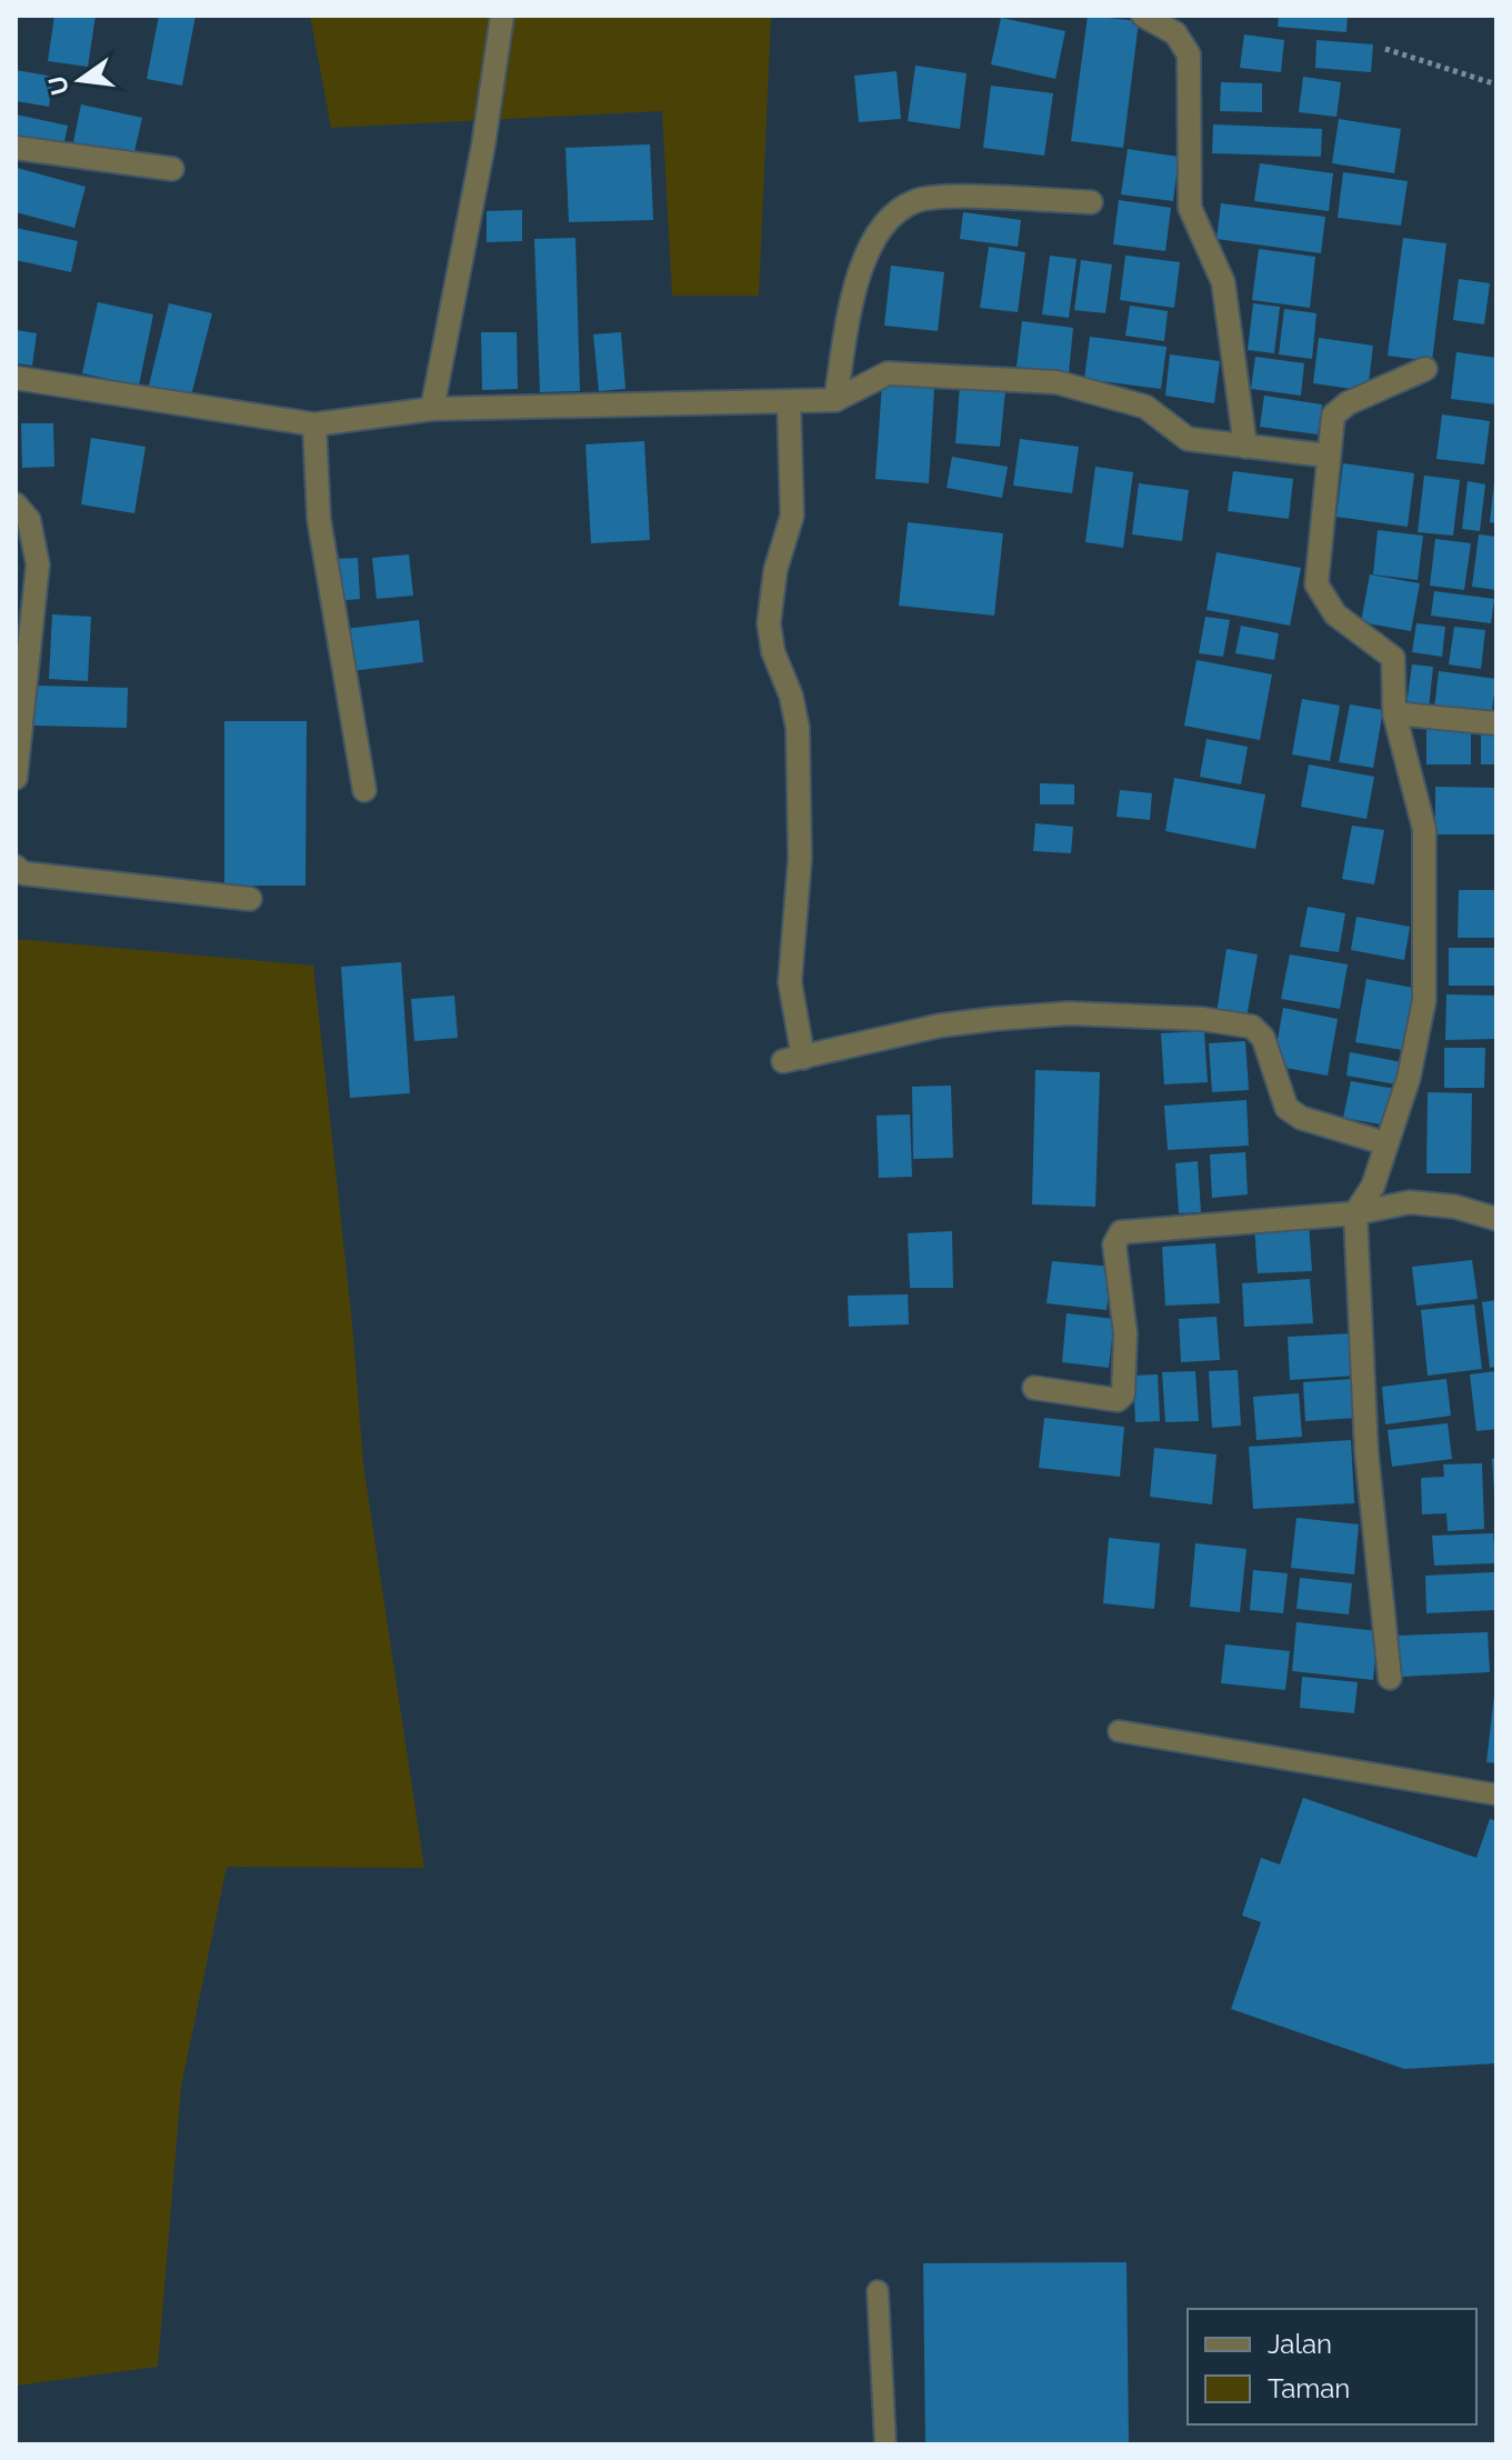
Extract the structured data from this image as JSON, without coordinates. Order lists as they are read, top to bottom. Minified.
{"legend":["Jalan","Taman"],"north":"left"}
